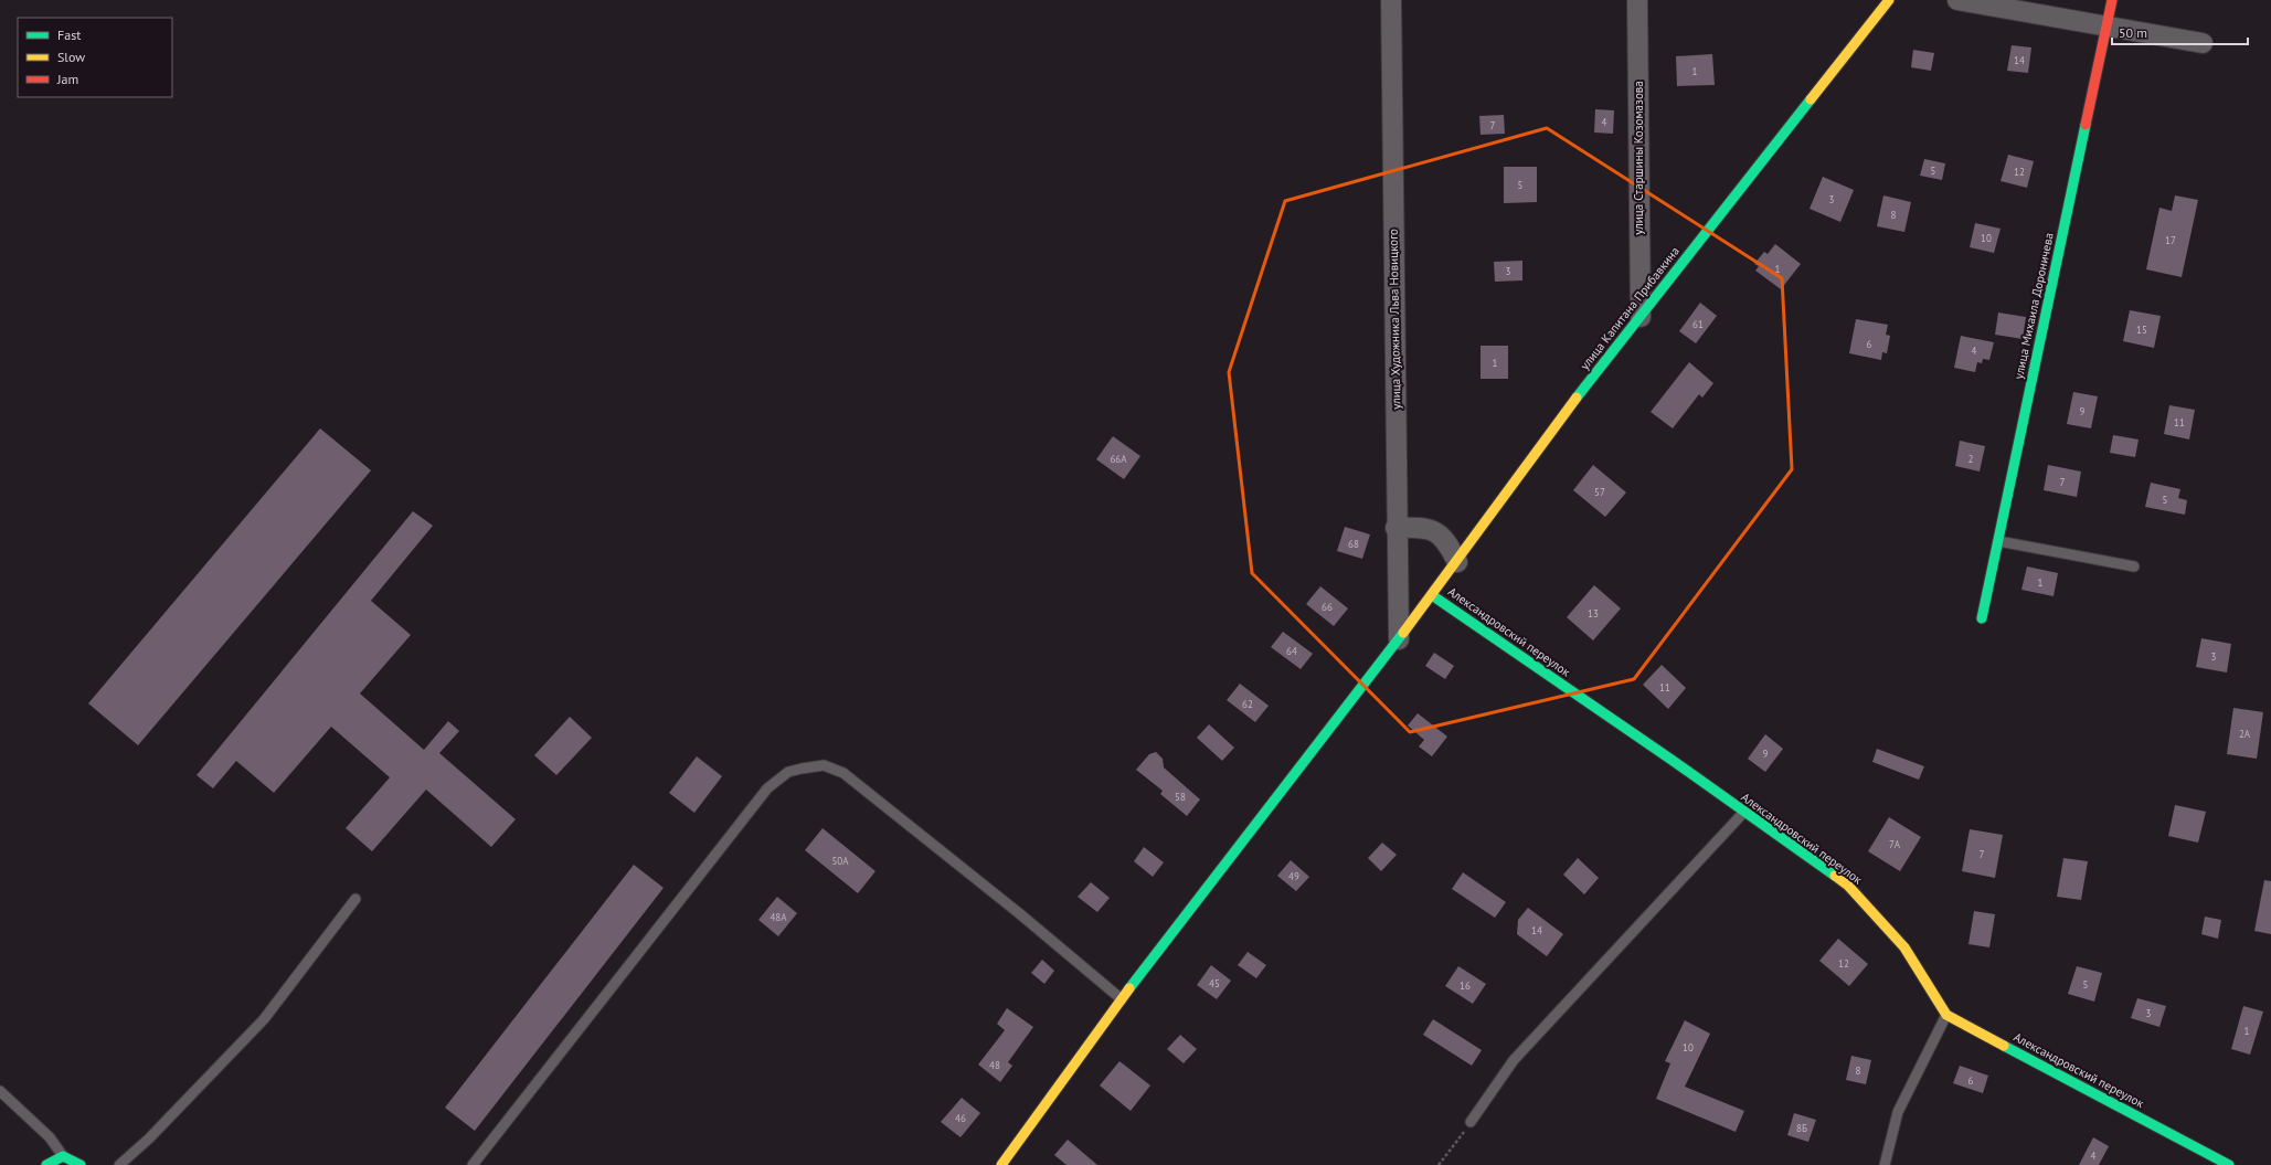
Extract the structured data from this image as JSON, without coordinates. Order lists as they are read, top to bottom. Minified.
{"streets":{"street":["улица Старшины Козомазова","улица Михаила Дороничева","улица Капитана Прибавкина","улица Художника Льва Новицкого","Александровский переулок"]},"crossings":[["улица Старшины Козомазова","улица Капитана Прибавкина"],["улица Капитана Прибавкина","улица Художника Льва Новицкого"],["улица Капитана Прибавкина","Александровский переулок"]],"house_numbers":["14","1","4","7","5","12","5","3","8","10","17","1","3","61","15","6","4","1","9","11","66А","2","7","57","5","68","1","66","13","64","3","11","62","2А","9","58","7А","7","50А","49","48А","14","12","45","5","16","3","1","10","48","8","6","46","8Б","4"],"legend":["Fast","Slow","Jam"],"scale_bar":"50 m"}
